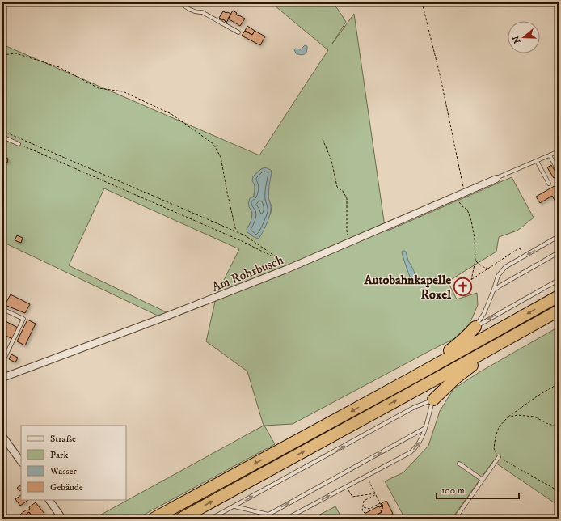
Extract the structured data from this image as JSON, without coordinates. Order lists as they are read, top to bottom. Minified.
{"streets":{"street":["Am Rohrbusch"]},"places":{"church":["Autobahnkapelle Roxel"]},"legend":["Straße","Park","Wasser","Gebäude"],"scale_bar":"100 m","north":"left"}
